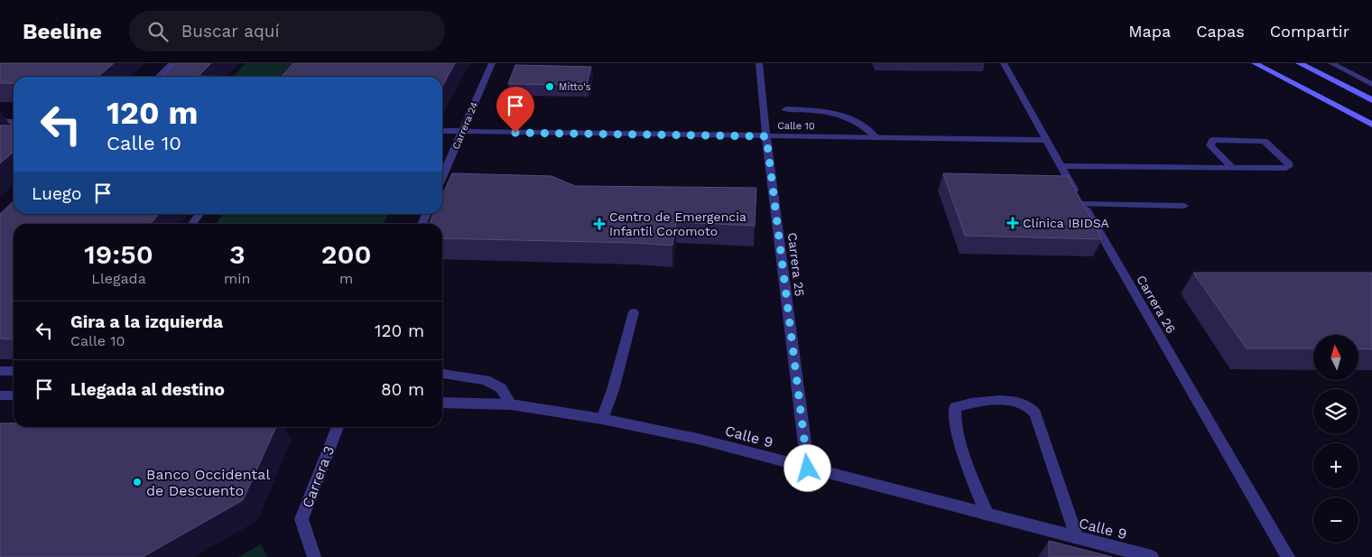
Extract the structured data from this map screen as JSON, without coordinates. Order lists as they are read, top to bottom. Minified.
{"streets":{"street":["Carrera 24","Calle 10","Carrera 25","Carrera 26","Calle 9","Carrera 3"]},"crossings":[["Carrera 24","Calle 10"],["Calle 10","Carrera 25"],["Calle 10","Carrera 26"],["Carrera 25","Calle 9"]],"places":{"other":["Mitto's","Banco Occidental de Descuento"],"health":["Clínica IBIDSA","Centro de Emergencia Infantil Coromoto"]},"north":"top","page":{"header":"Beeline","search":"Buscar aquí","nav":["Mapa","Capas","Compartir"],"turn":["120 m","Calle 10"],"then":"Luego","eta":["19:50","Llegada","3","min","200","m"],"list":[{"name":"Gira a la izquierda","note":"Calle 10","value":"120 m"},{"name":"Llegada al destino","value":"80 m"}],"map_buttons":["+","−"]}}
